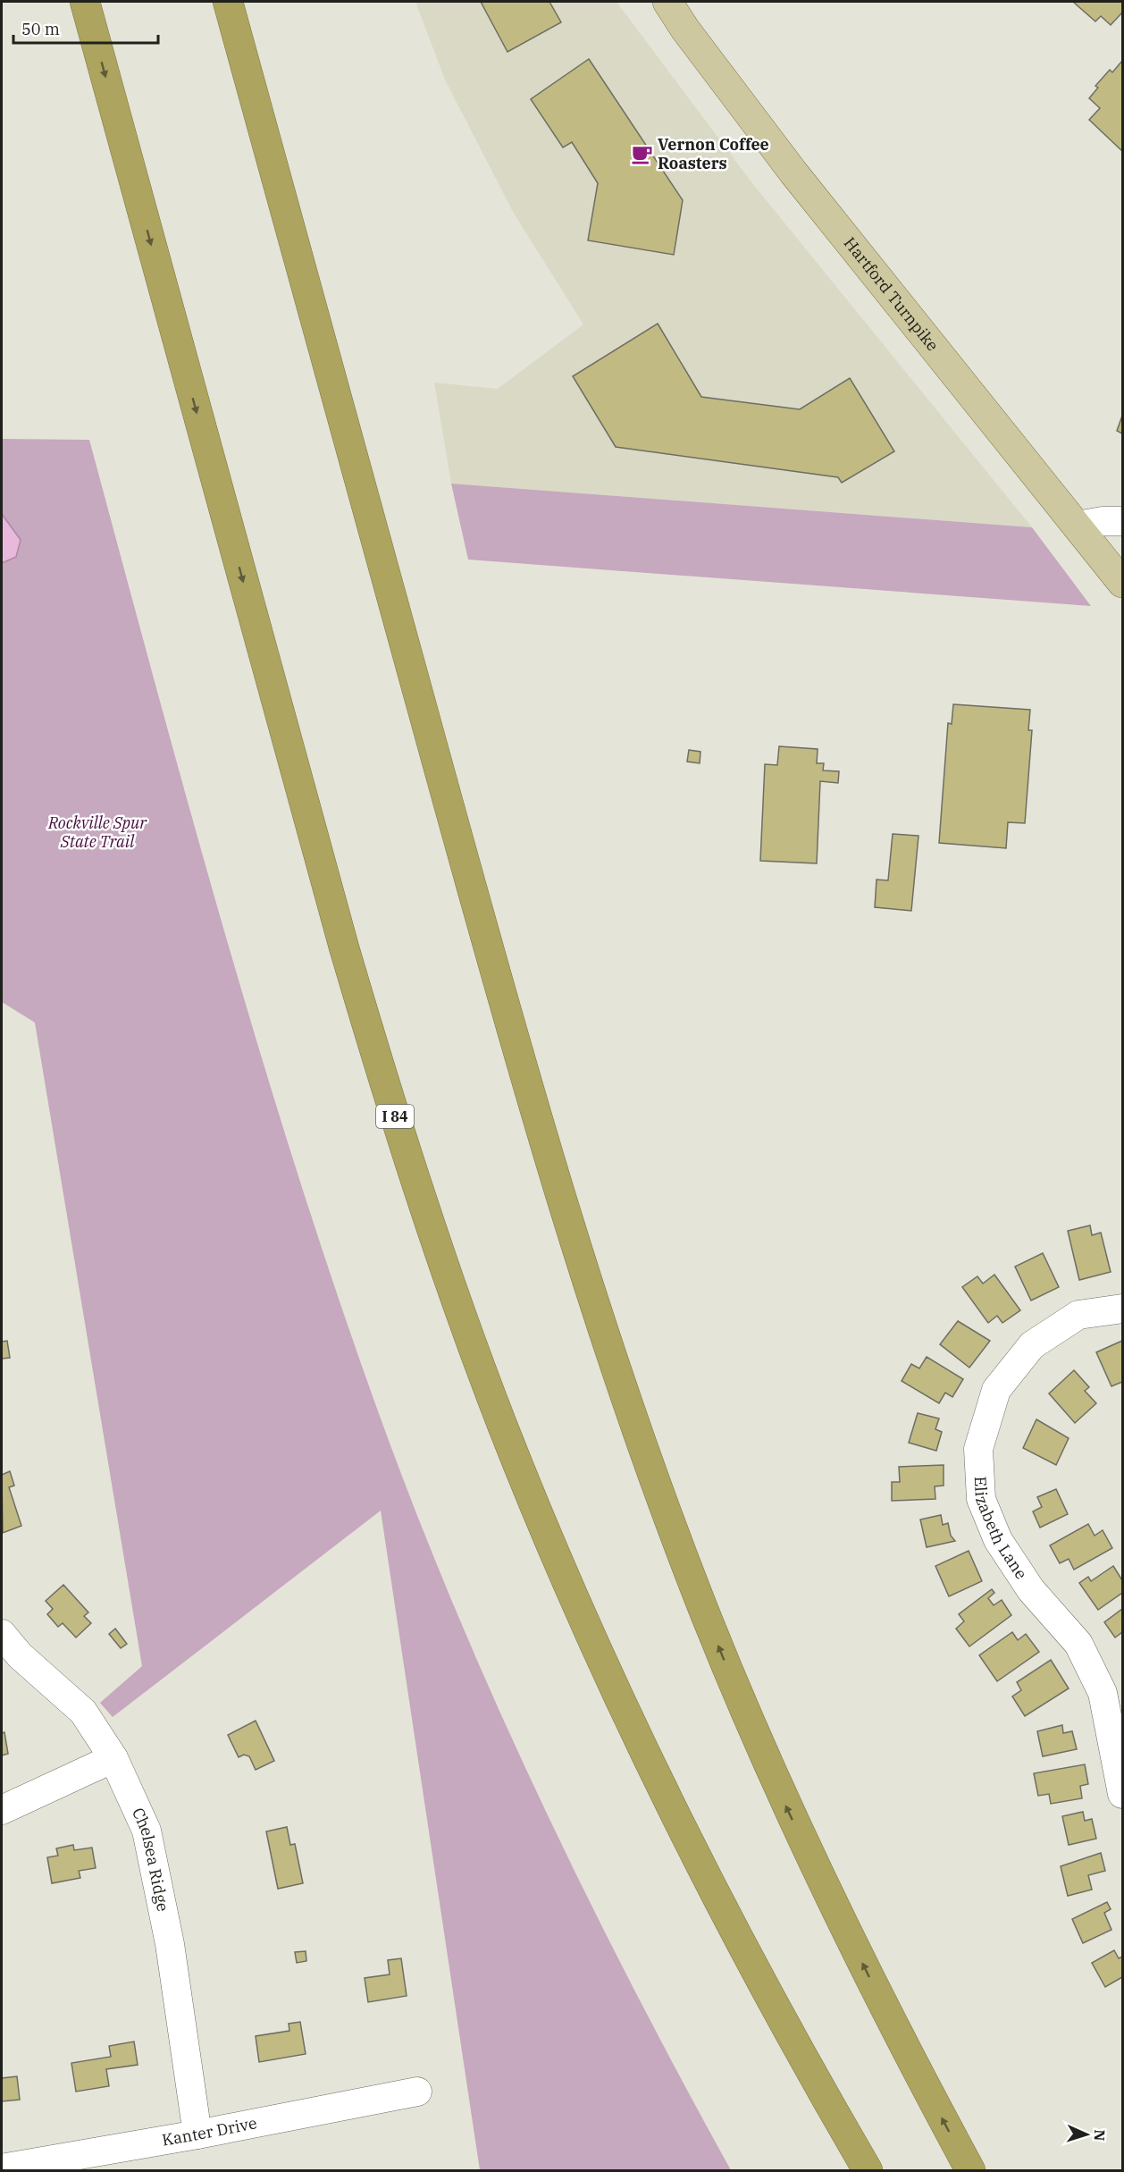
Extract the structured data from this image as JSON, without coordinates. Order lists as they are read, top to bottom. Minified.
{"streets":{"highway":["I 84"],"main road":["Hartford Turnpike"],"street":["Elizabeth Lane","Chelsea Ridge","Kanter Drive"]},"crossings":[["Chelsea Ridge","Kanter Drive"]],"parks":["Rockville Spur State Trail"],"places":{"cafe":["Vernon Coffee Roasters"]},"scale_bar":"50 m","north":"right"}
